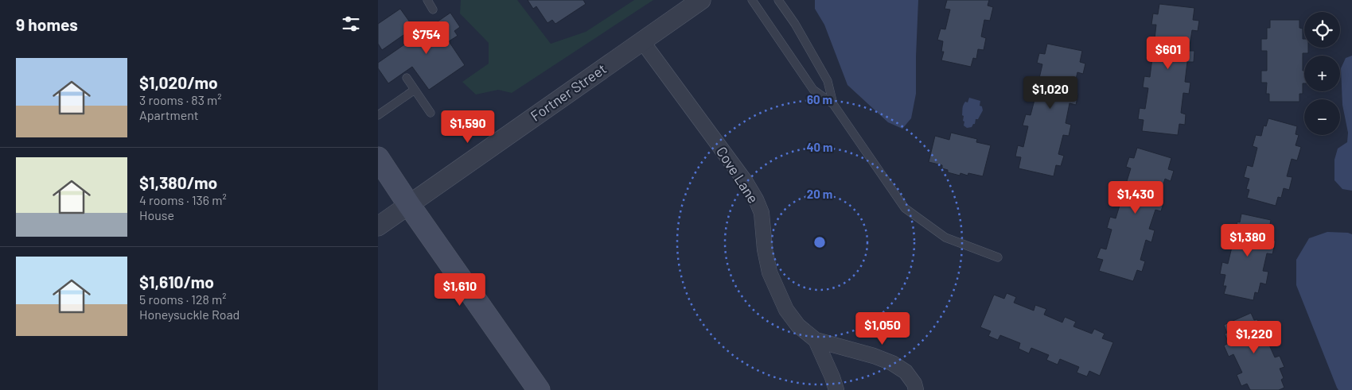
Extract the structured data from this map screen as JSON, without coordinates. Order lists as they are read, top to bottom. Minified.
{"streets":{"street":["Fortner Street","Cove Lane"]},"crossings":[["Fortner Street","Cove Lane"]],"page":{"heading":"9 homes","map_buttons":["+","−"],"price":["$754","$601","$1,020","$1,590","$1,430","$1,380","$1,610","$1,050","$1,220"],"list":[{"name":"$1,020/mo","note":"3 rooms · 83 m² · Apartment"},{"name":"$1,380/mo","note":"4 rooms · 136 m² · House"},{"name":"$1,610/mo","note":"5 rooms · 128 m² · Honeysuckle Road"}]},"rings":["60 m","40 m","20 m"]}
